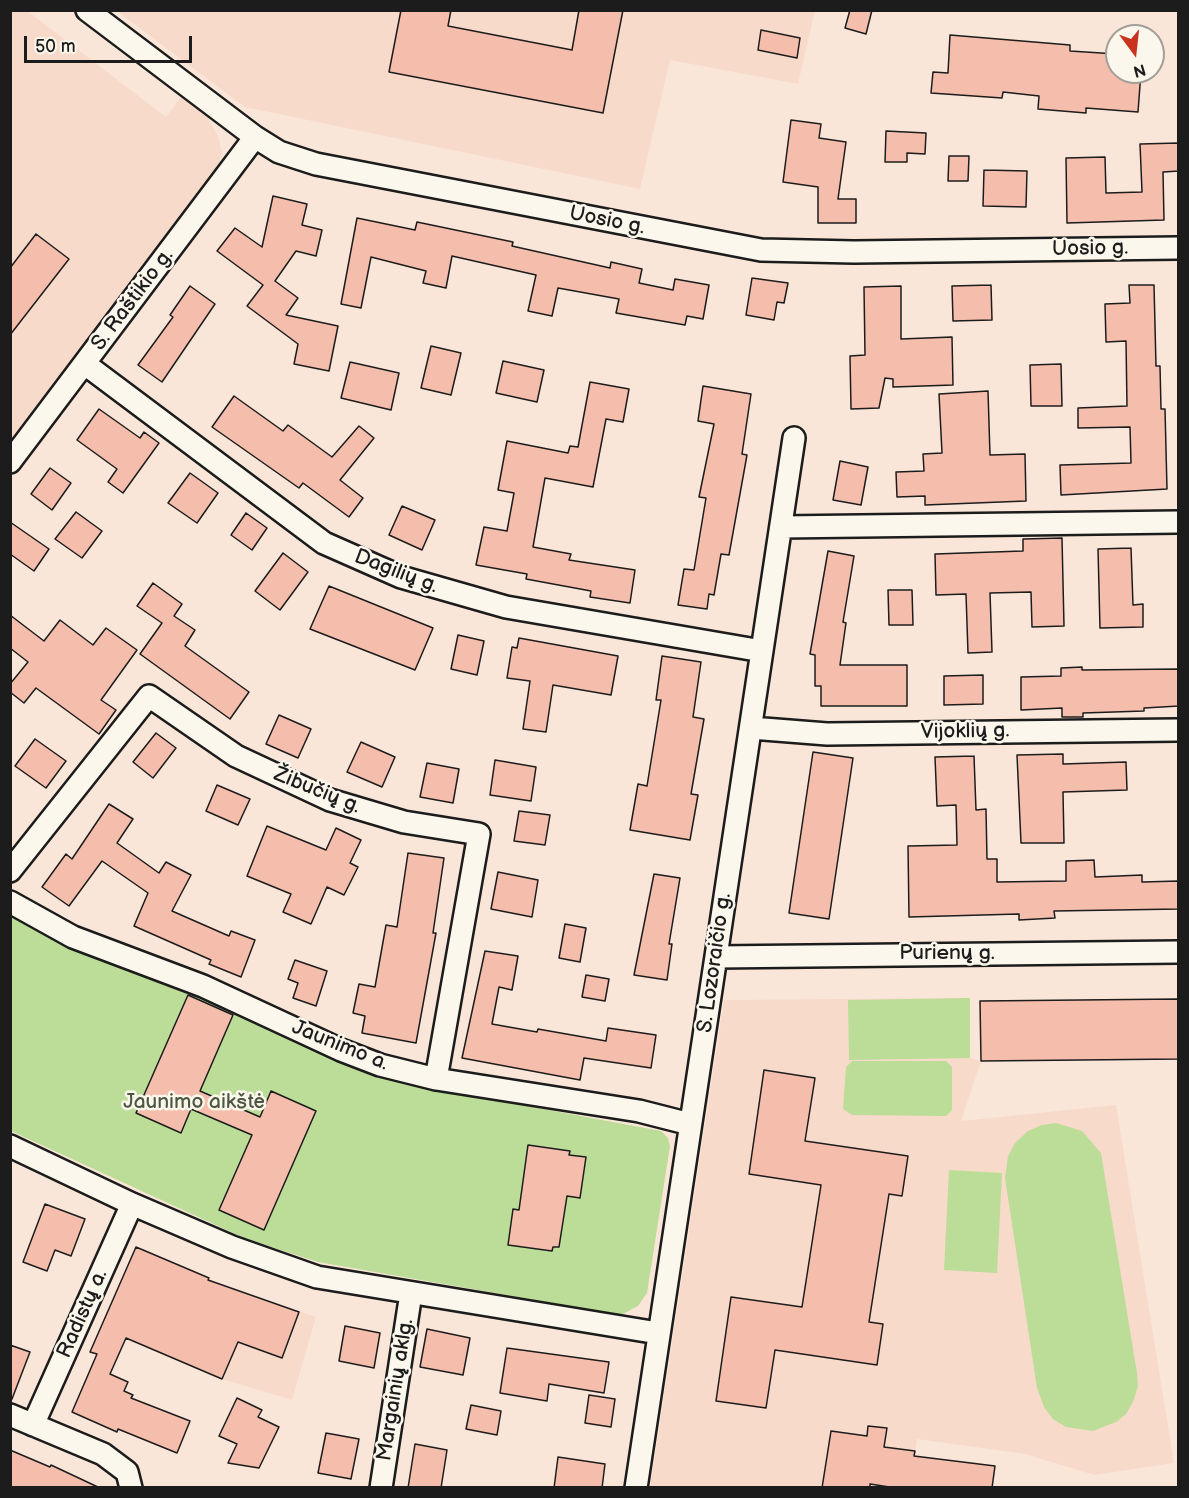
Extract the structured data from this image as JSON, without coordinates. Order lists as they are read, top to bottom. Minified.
{"streets":{"street":["Uosio g.","S. Raštikio g.","Dagilių g.","Vijoklių g.","Žibučių g.","Purienų g.","S. Lozoraičio g.","Jaunimo a.","Radistų a.","Margainių aklg."]},"crossings":[["Uosio g.","S. Raštikio g."],["S. Raštikio g.","Dagilių g."],["Dagilių g.","S. Lozoraičio g."],["Vijoklių g.","S. Lozoraičio g."],["Žibučių g.","Jaunimo a."],["Purienų g.","S. Lozoraičio g."],["S. Lozoraičio g.","Jaunimo a."]],"parks":["Jaunimo aikštė"],"scale_bar":"50 m","north":"bottom"}
